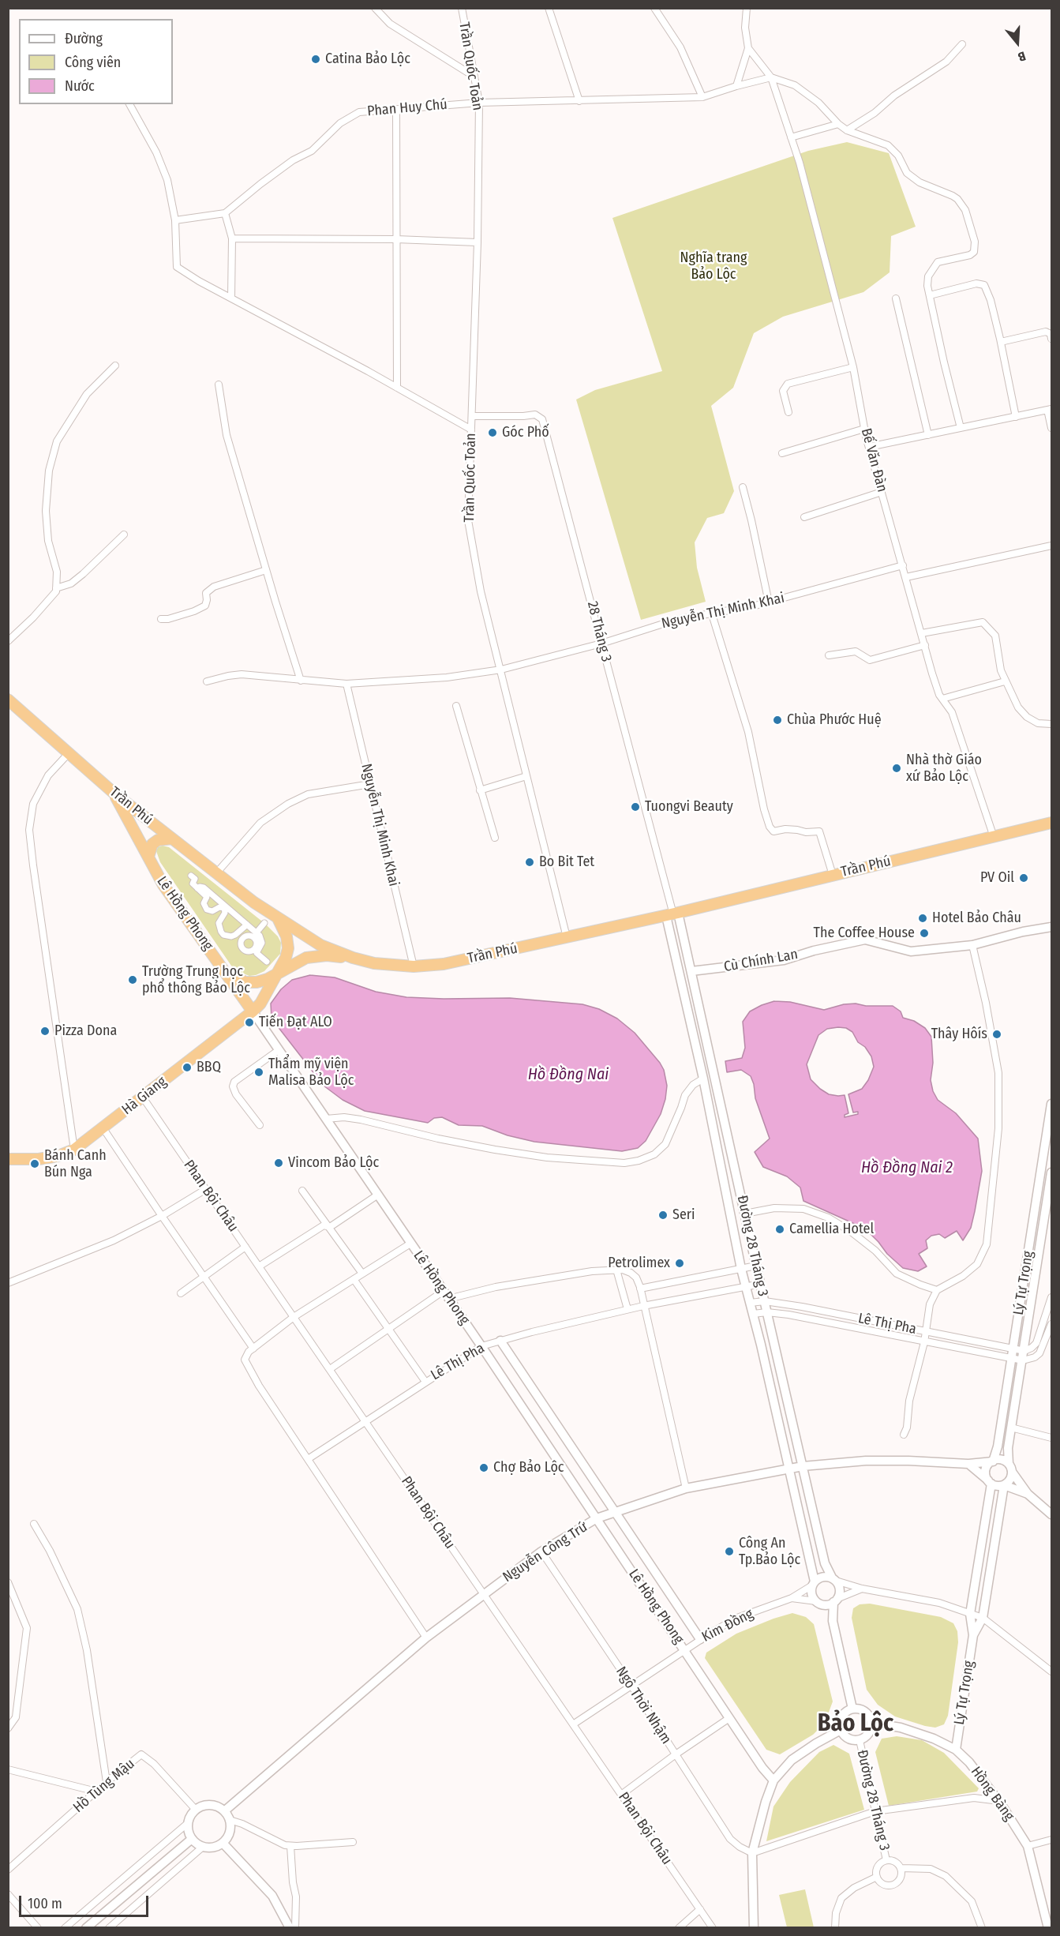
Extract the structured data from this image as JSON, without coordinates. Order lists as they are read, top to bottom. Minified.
{"streets":{"highway":["Trần Phú","Lê Hồng Phong","Hà Giang"],"street":["Trần Quốc Toản","Phan Huy Chú","Bế Văn Đàn","Nguyễn Thị Minh Khai","28 Tháng 3","Cù Chính Lan","Phan Bội Châu","Đường 28 Tháng 3","Lý Tự Trọng","Lê Thị Pha","Nguyễn Công Trứ","Kim Đồng","Ngô Thời Nhậm","Hồ Tùng Mậu","Hồng Bàng"]},"crossings":[["Trần Quốc Toản","Phan Huy Chú"],["Trần Quốc Toản","Nguyễn Thị Minh Khai"],["Trần Quốc Toản","28 Tháng 3"],["Trần Quốc Toản","Trần Phú"],["Phan Huy Chú","Bế Văn Đàn"],["Bế Văn Đàn","Nguyễn Thị Minh Khai"],["Bế Văn Đàn","Trần Phú"],["Nguyễn Thị Minh Khai","28 Tháng 3"],["Nguyễn Thị Minh Khai","Trần Phú"],["28 Tháng 3","Trần Phú"],["28 Tháng 3","Đường 28 Tháng 3"],["Trần Phú","Lê Hồng Phong"],["Trần Phú","Hà Giang"],["Trần Phú","Đường 28 Tháng 3"],["Lê Hồng Phong","Hà Giang"],["Lê Hồng Phong","Lê Thị Pha"],["Lê Hồng Phong","Nguyễn Công Trứ"],["Lê Hồng Phong","Kim Đồng"],["Cù Chính Lan","Đường 28 Tháng 3"],["Hà Giang","Phan Bội Châu"],["Phan Bội Châu","Lê Thị Pha"],["Phan Bội Châu","Nguyễn Công Trứ"],["Phan Bội Châu","Kim Đồng"],["Đường 28 Tháng 3","Lê Thị Pha"],["Đường 28 Tháng 3","Nguyễn Công Trứ"],["Đường 28 Tháng 3","Kim Đồng"],["Đường 28 Tháng 3","Hồng Bàng"],["Lý Tự Trọng","Lê Thị Pha"],["Lý Tự Trọng","Nguyễn Công Trứ"],["Lý Tự Trọng","Hồng Bàng"],["Nguyễn Công Trứ","Ngô Thời Nhậm"],["Nguyễn Công Trứ","Hồ Tùng Mậu"],["Kim Đồng","Ngô Thời Nhậm"]],"districts":["Bảo Lộc"],"water":["Hồ Đồng Nai","Hồ Đồng Nai 2"],"parks":["Nghĩa trang Bảo Lộc"],"places":["Catina Bảo Lộc","Góc Phố","Chùa Phước Huệ","Nhà thờ Giáo xứ Bảo Lộc","Tuongvi Beauty","Bo Bit Tet","PV Oil","Hotel Bảo Châu","The Coffee House","Trường Trung học phổ thông Bảo Lộc","Tiến Đạt ALO","Pizza Dona","Thây Hôís","BBQ","Thẩm mỹ viện Malisa Bảo Lộc","Vincom Bảo Lộc","Bánh Canh Bún Nga","Seri","Camellia Hotel","Petrolimex","Chợ Bảo Lộc","Công An Tp.Bảo Lộc"],"legend":["Đường","Công viên","Nước"],"scale_bar":"100 m","north":"bottom"}
